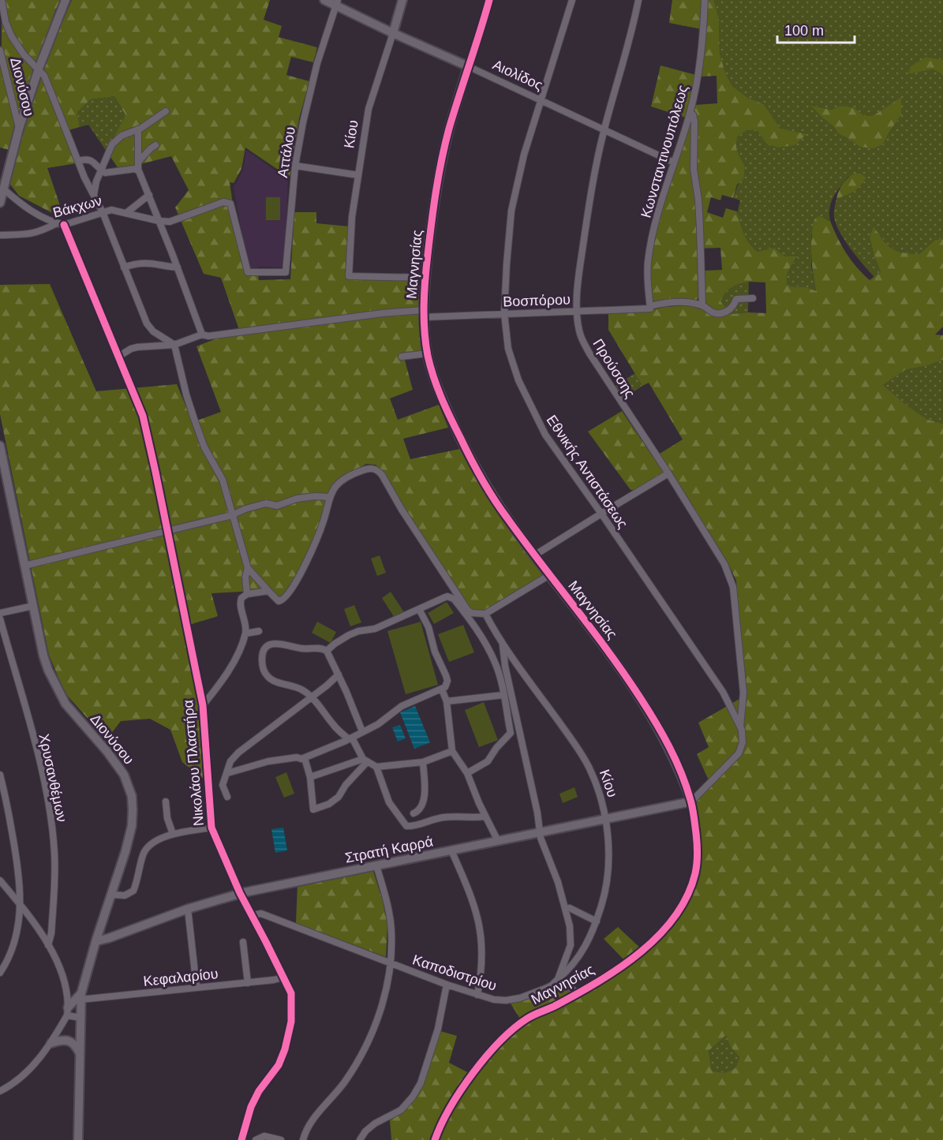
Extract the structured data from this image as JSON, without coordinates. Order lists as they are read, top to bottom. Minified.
{"streets":{"street":["Αιολίδος","Διονύσου","Κίου","Κωνσταντινουπόλεως","Αττάλου","Βάκχων","Μαγνησίας","Βοσπόρου","Προύσσης","Εθνικής Αντιστάσεως","Νικολάου Πλαστήρα","Χρυσανθέμων","Στρατή Καρρά","Καποδιστρίου","Κεφαλαρίου"]},"crossings":[["Αιολίδος","Κίου"],["Αιολίδος","Κωνσταντινουπόλεως"],["Αιολίδος","Αττάλου"],["Αιολίδος","Μαγνησίας"],["Αιολίδος","Προύσσης"],["Αιολίδος","Εθνικής Αντιστάσεως"],["Διονύσου","Στρατή Καρρά"],["Διονύσου","Κεφαλαρίου"],["Κίου","Μαγνησίας"],["Κίου","Στρατή Καρρά"],["Κίου","Καποδιστρίου"],["Κωνσταντινουπόλεως","Βοσπόρου"],["Αττάλου","Βάκχων"],["Βάκχων","Νικολάου Πλαστήρα"],["Μαγνησίας","Βοσπόρου"],["Μαγνησίας","Εθνικής Αντιστάσεως"],["Μαγνησίας","Στρατή Καρρά"],["Βοσπόρου","Προύσσης"],["Βοσπόρου","Εθνικής Αντιστάσεως"],["Βοσπόρου","Νικολάου Πλαστήρα"],["Προύσσης","Εθνικής Αντιστάσεως"],["Εθνικής Αντιστάσεως","Στρατή Καρρά"],["Νικολάου Πλαστήρα","Στρατή Καρρά"],["Νικολάου Πλαστήρα","Καποδιστρίου"],["Νικολάου Πλαστήρα","Κεφαλαρίου"]],"scale_bar":"100 m"}
